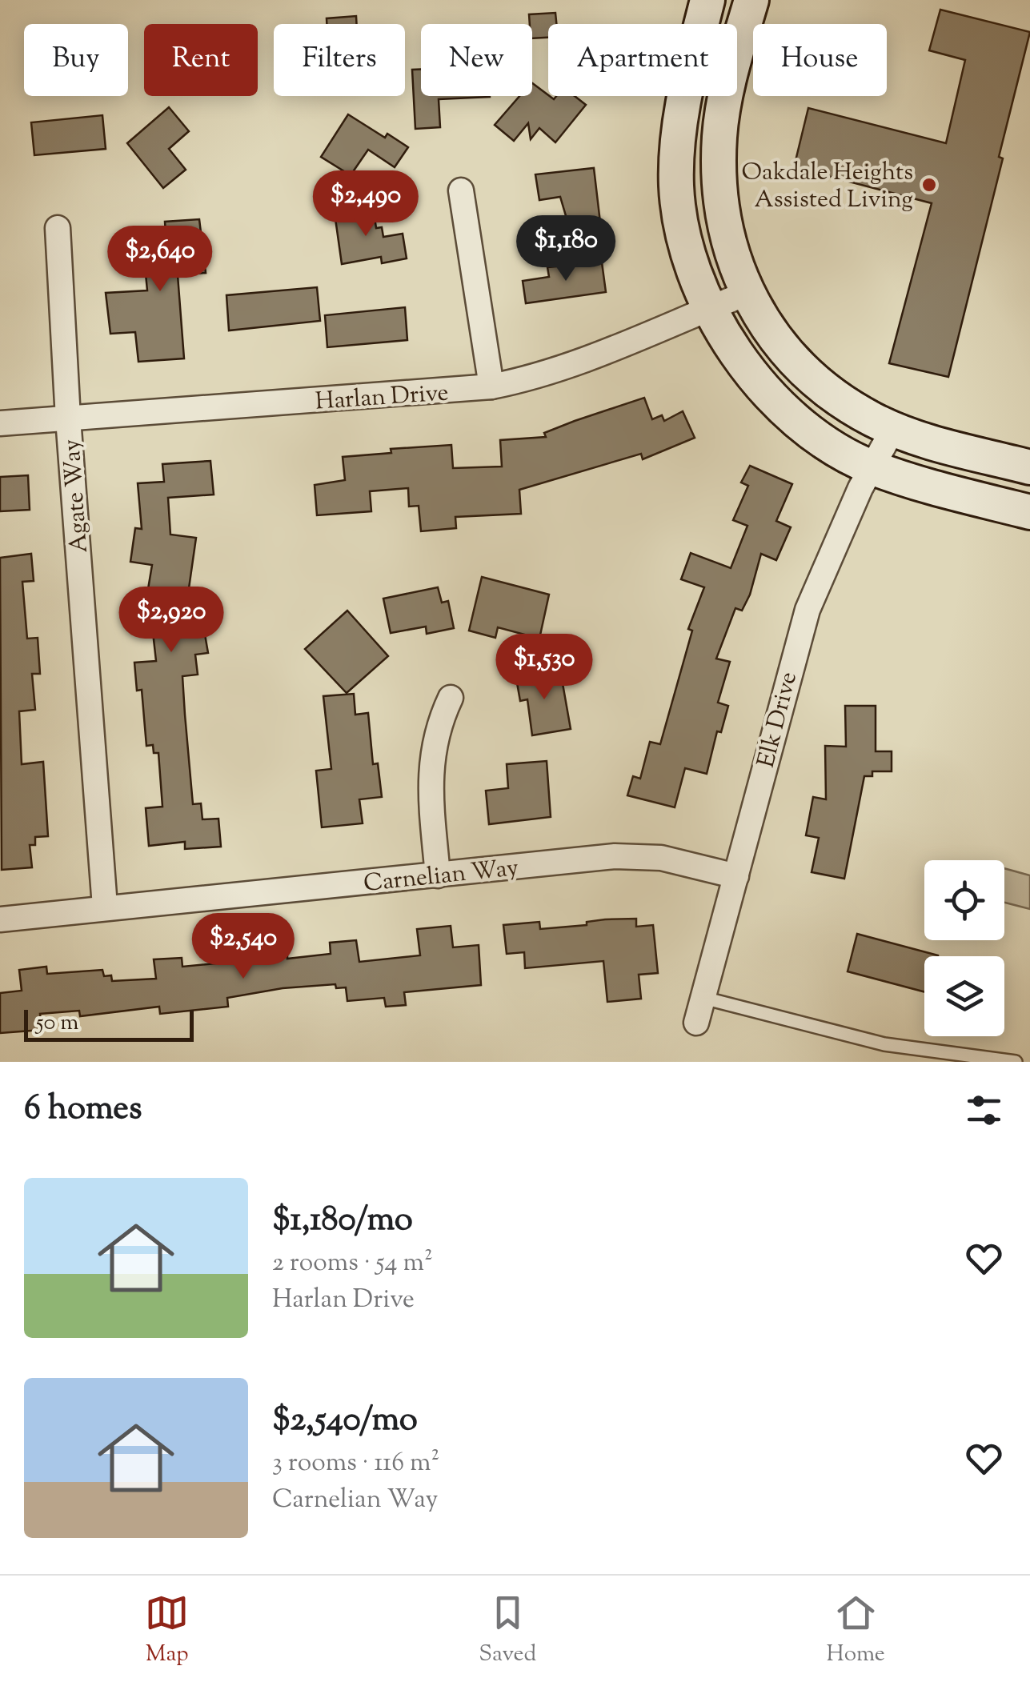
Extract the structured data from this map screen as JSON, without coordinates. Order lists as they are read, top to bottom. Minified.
{"streets":{"street":["Harlan Drive","Agate Way","Elk Drive","Carnelian Way"]},"crossings":[["Harlan Drive","Agate Way"],["Agate Way","Carnelian Way"],["Elk Drive","Carnelian Way"]],"places":["Oakdale Heights Assisted Living"],"scale_bar":"50 m","page":{"chip":["Buy","Rent","Filters","New","Apartment","House"],"price":["$2,490","$1,180","$2,640","$2,920","$1,530","$2,540"],"scale":"50 m","heading":"6 homes","list":[{"name":"$1,180/mo","note":"2 rooms · 54 m² · Harlan Drive"},{"name":"$2,540/mo","note":"3 rooms · 116 m² · Carnelian Way"}],"tabs":["Map","Saved","Home"]}}
